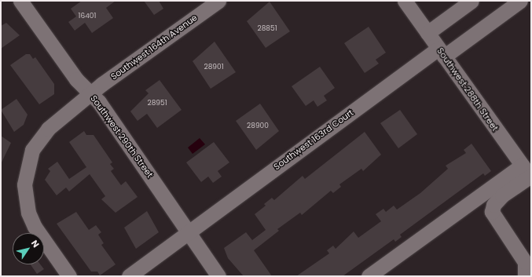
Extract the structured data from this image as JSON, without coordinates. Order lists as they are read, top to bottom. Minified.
{"streets":{"street":["Southwest 164th Avenue","Southwest 288th Street","Southwest 290th Street","Southwest 163rd Court"]},"crossings":[["Southwest 164th Avenue","Southwest 290th Street"],["Southwest 288th Street","Southwest 163rd Court"],["Southwest 290th Street","Southwest 163rd Court"]],"house_numbers":["16401","28851","28901","28951","28900"],"north":"top right"}
